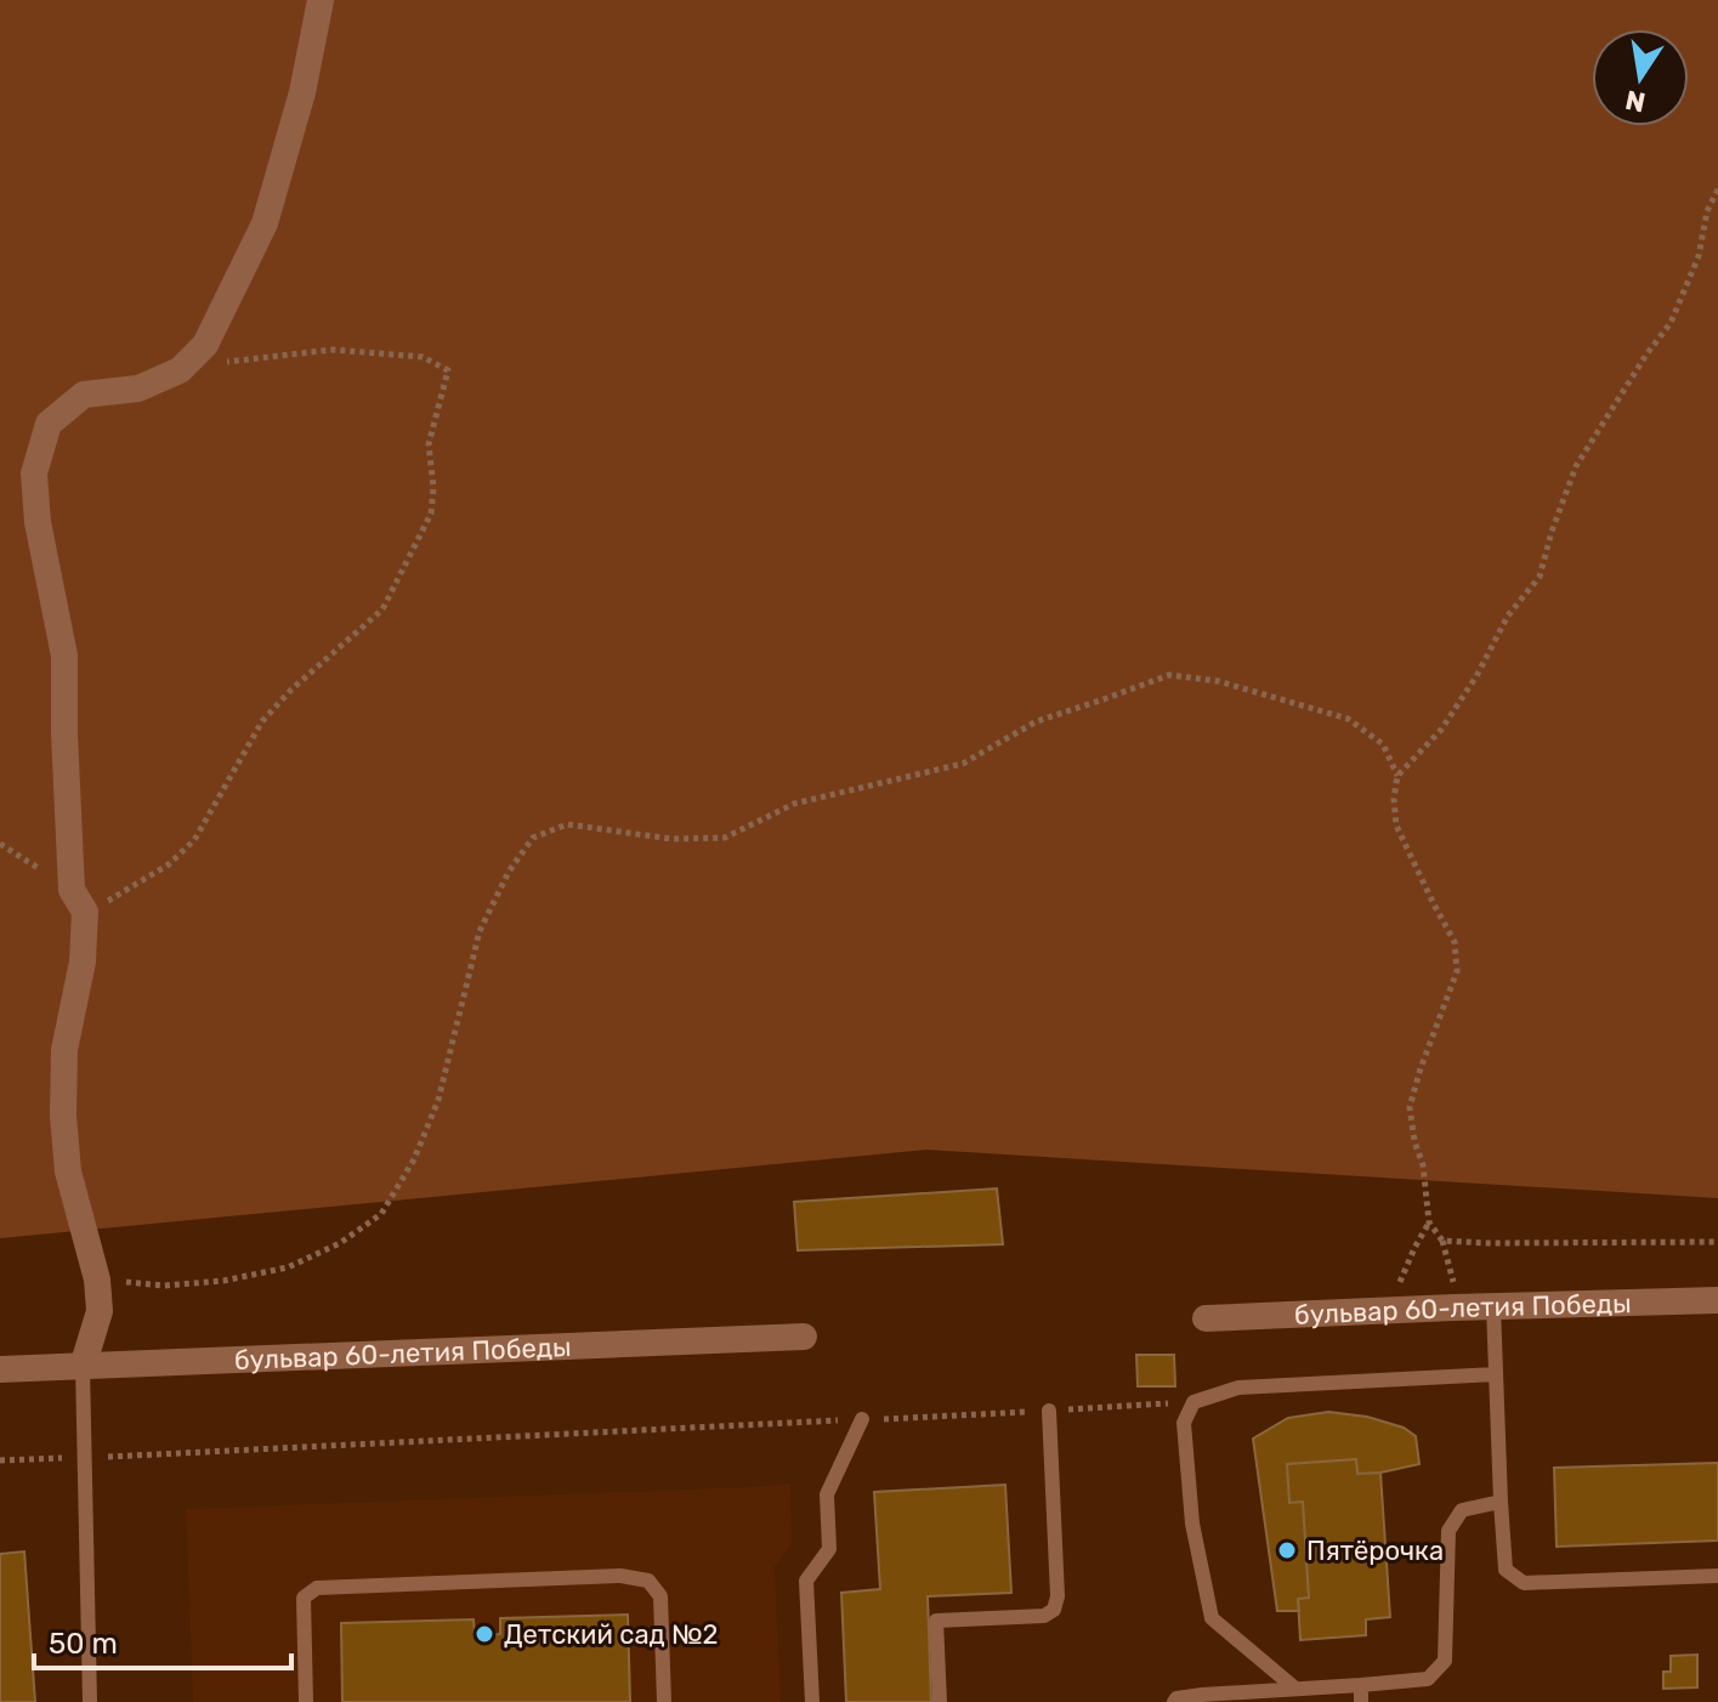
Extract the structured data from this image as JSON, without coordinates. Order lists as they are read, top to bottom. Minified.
{"streets":{"street":["бульвар 60-летия Победы"]},"places":["Пятёрочка","Детский сад №2"],"scale_bar":"50 m","north":"bottom"}
